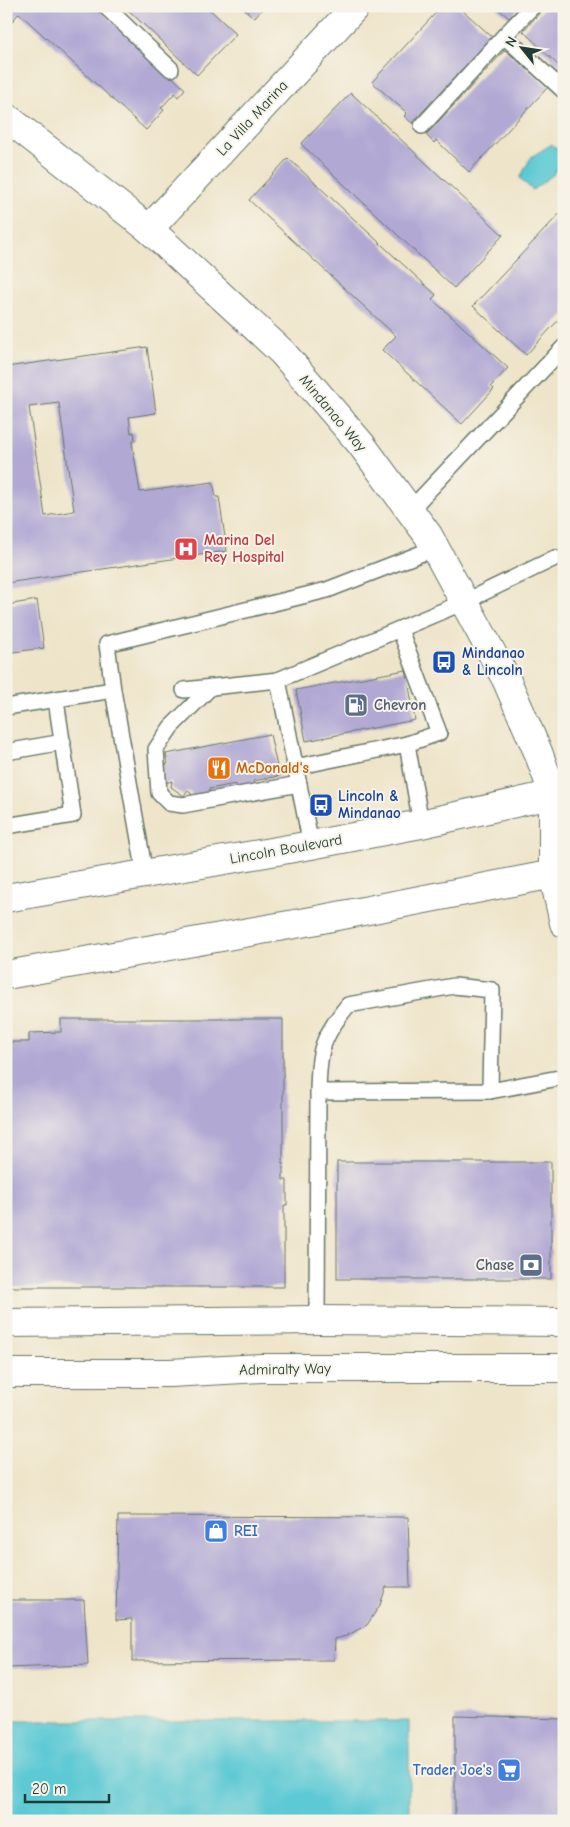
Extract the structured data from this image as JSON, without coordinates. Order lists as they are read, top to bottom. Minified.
{"streets":{"main road":["La Villa Marina","Mindanao Way","Lincoln Boulevard","Admiralty Way"]},"crossings":[["La Villa Marina","Mindanao Way"],["Mindanao Way","Lincoln Boulevard"]],"places":{"hospital":["Marina Del Rey Hospital"],"bus stop":["Mindanao & Lincoln","Lincoln & Mindanao"],"fuel station":["Chevron"],"restaurant":["McDonald's"],"bank":["Chase"],"shop":["REI"],"supermarket":["Trader Joe's"]},"scale_bar":"20 m","north":"top left"}
